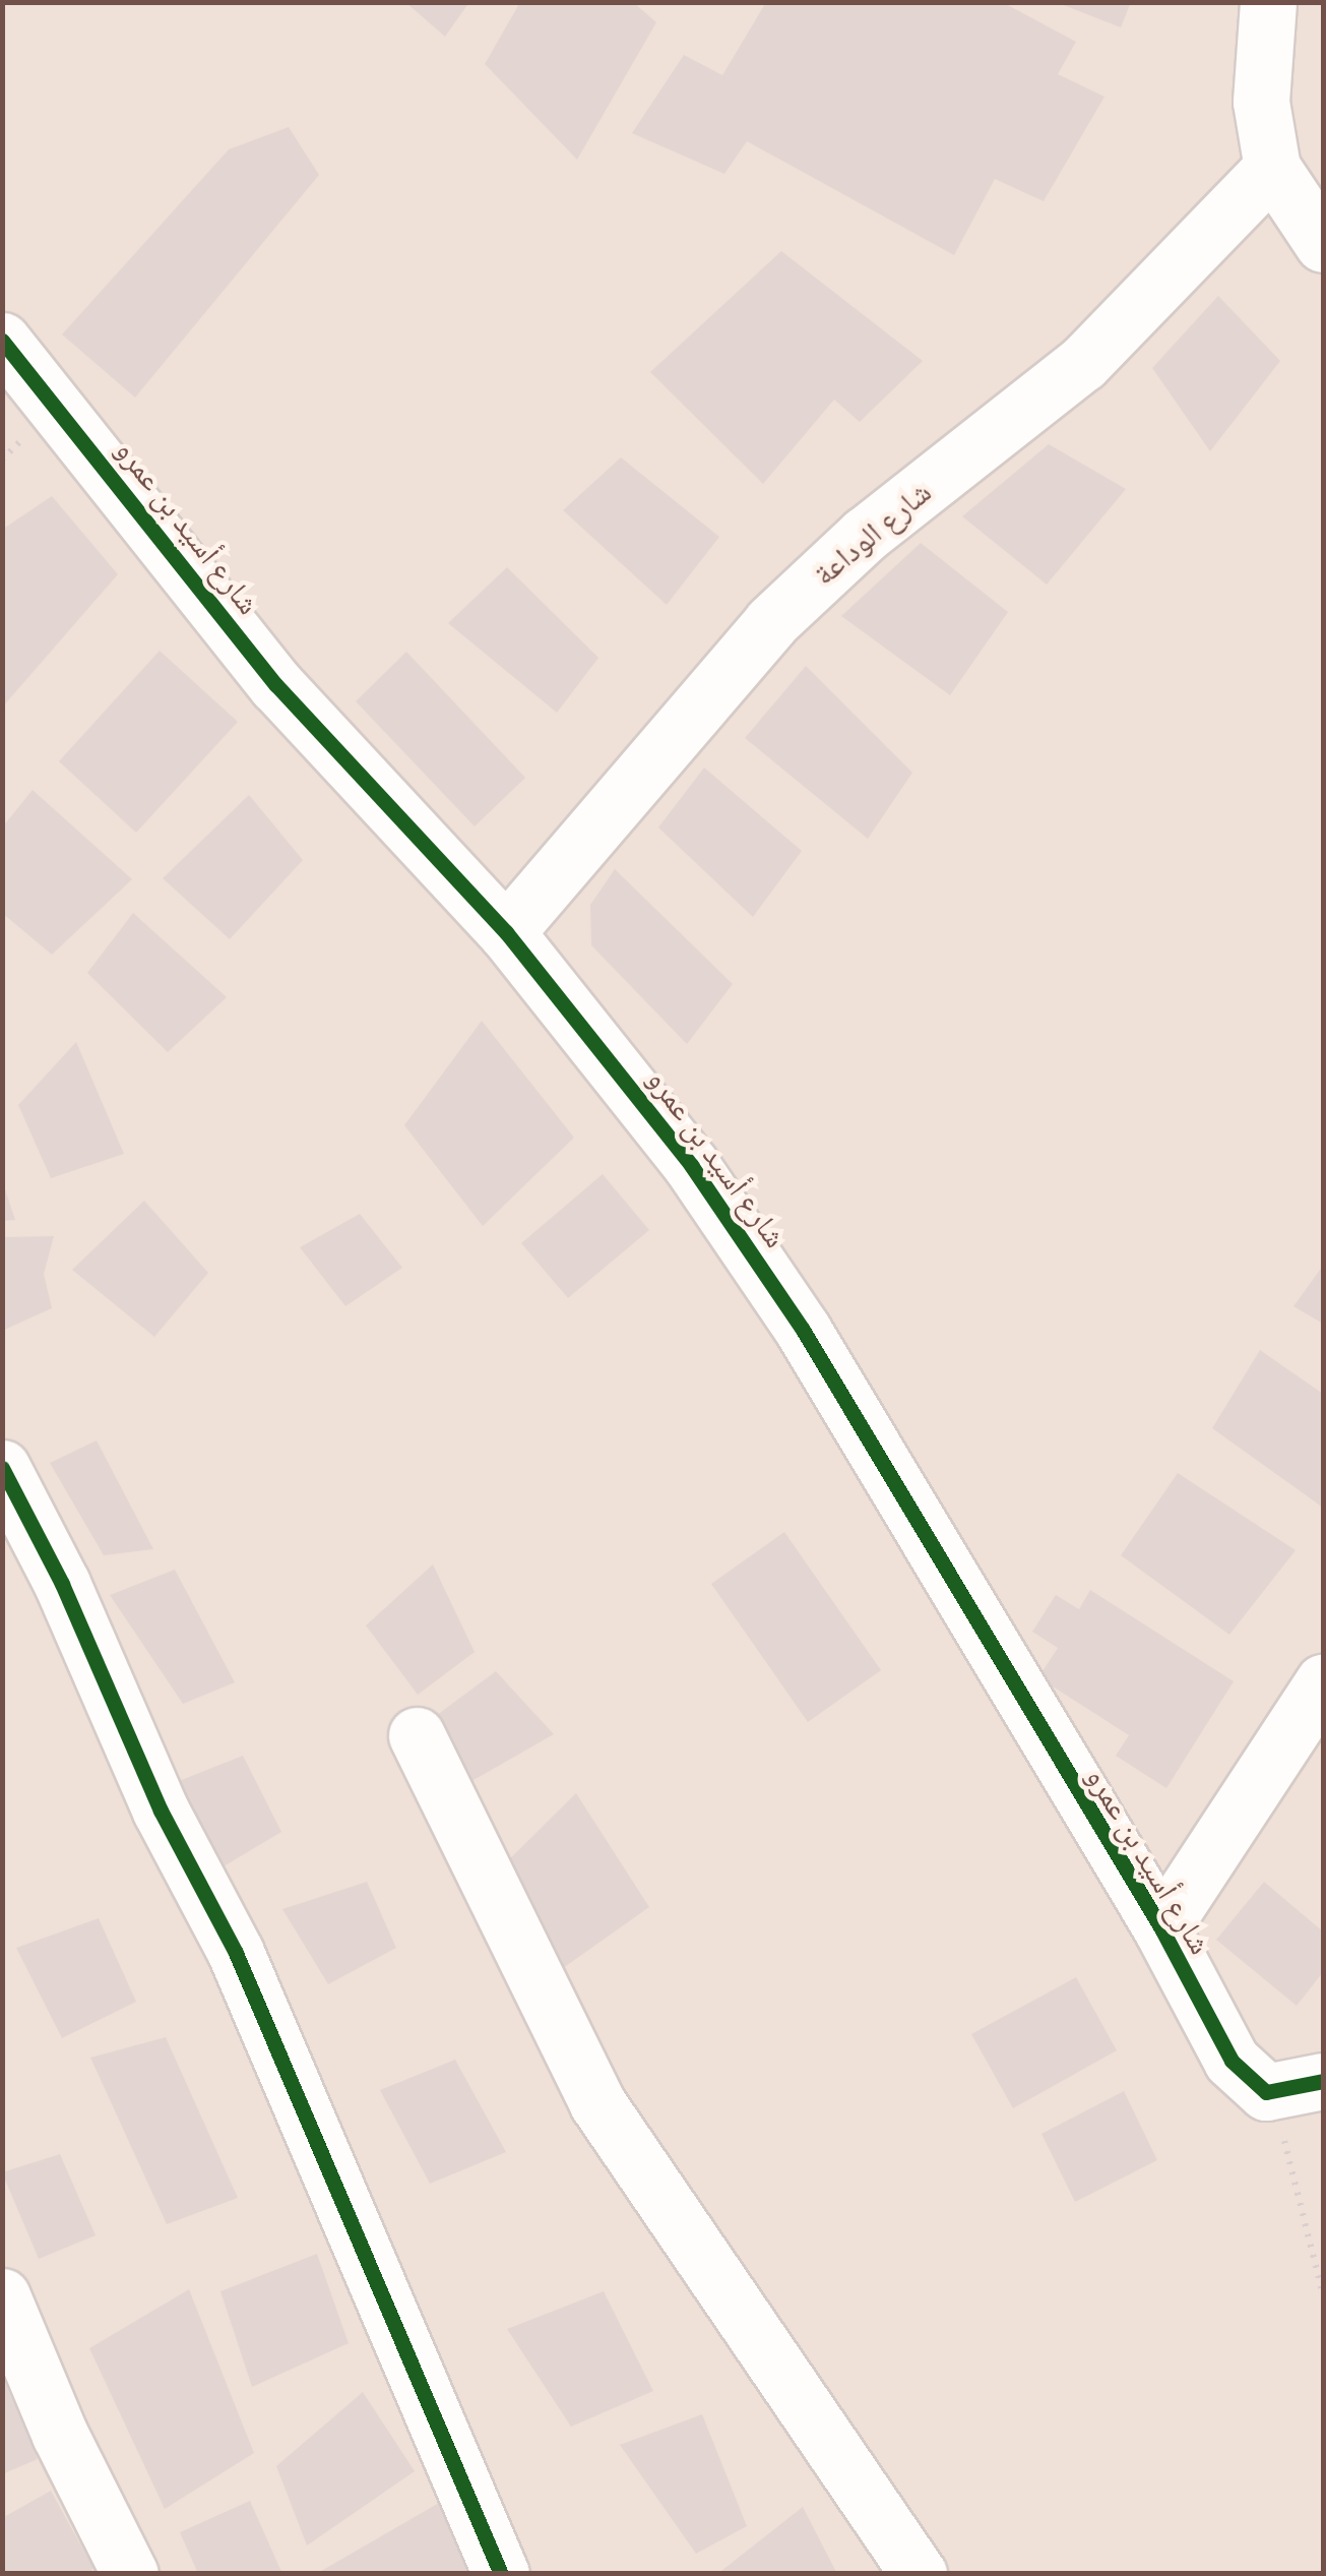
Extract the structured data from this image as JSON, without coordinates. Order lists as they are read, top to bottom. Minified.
{"streets":{"street":["شارع أسيد بن عمرو","شارع الوداعة"]},"crossings":[["شارع أسيد بن عمرو","شارع الوداعة"]]}
